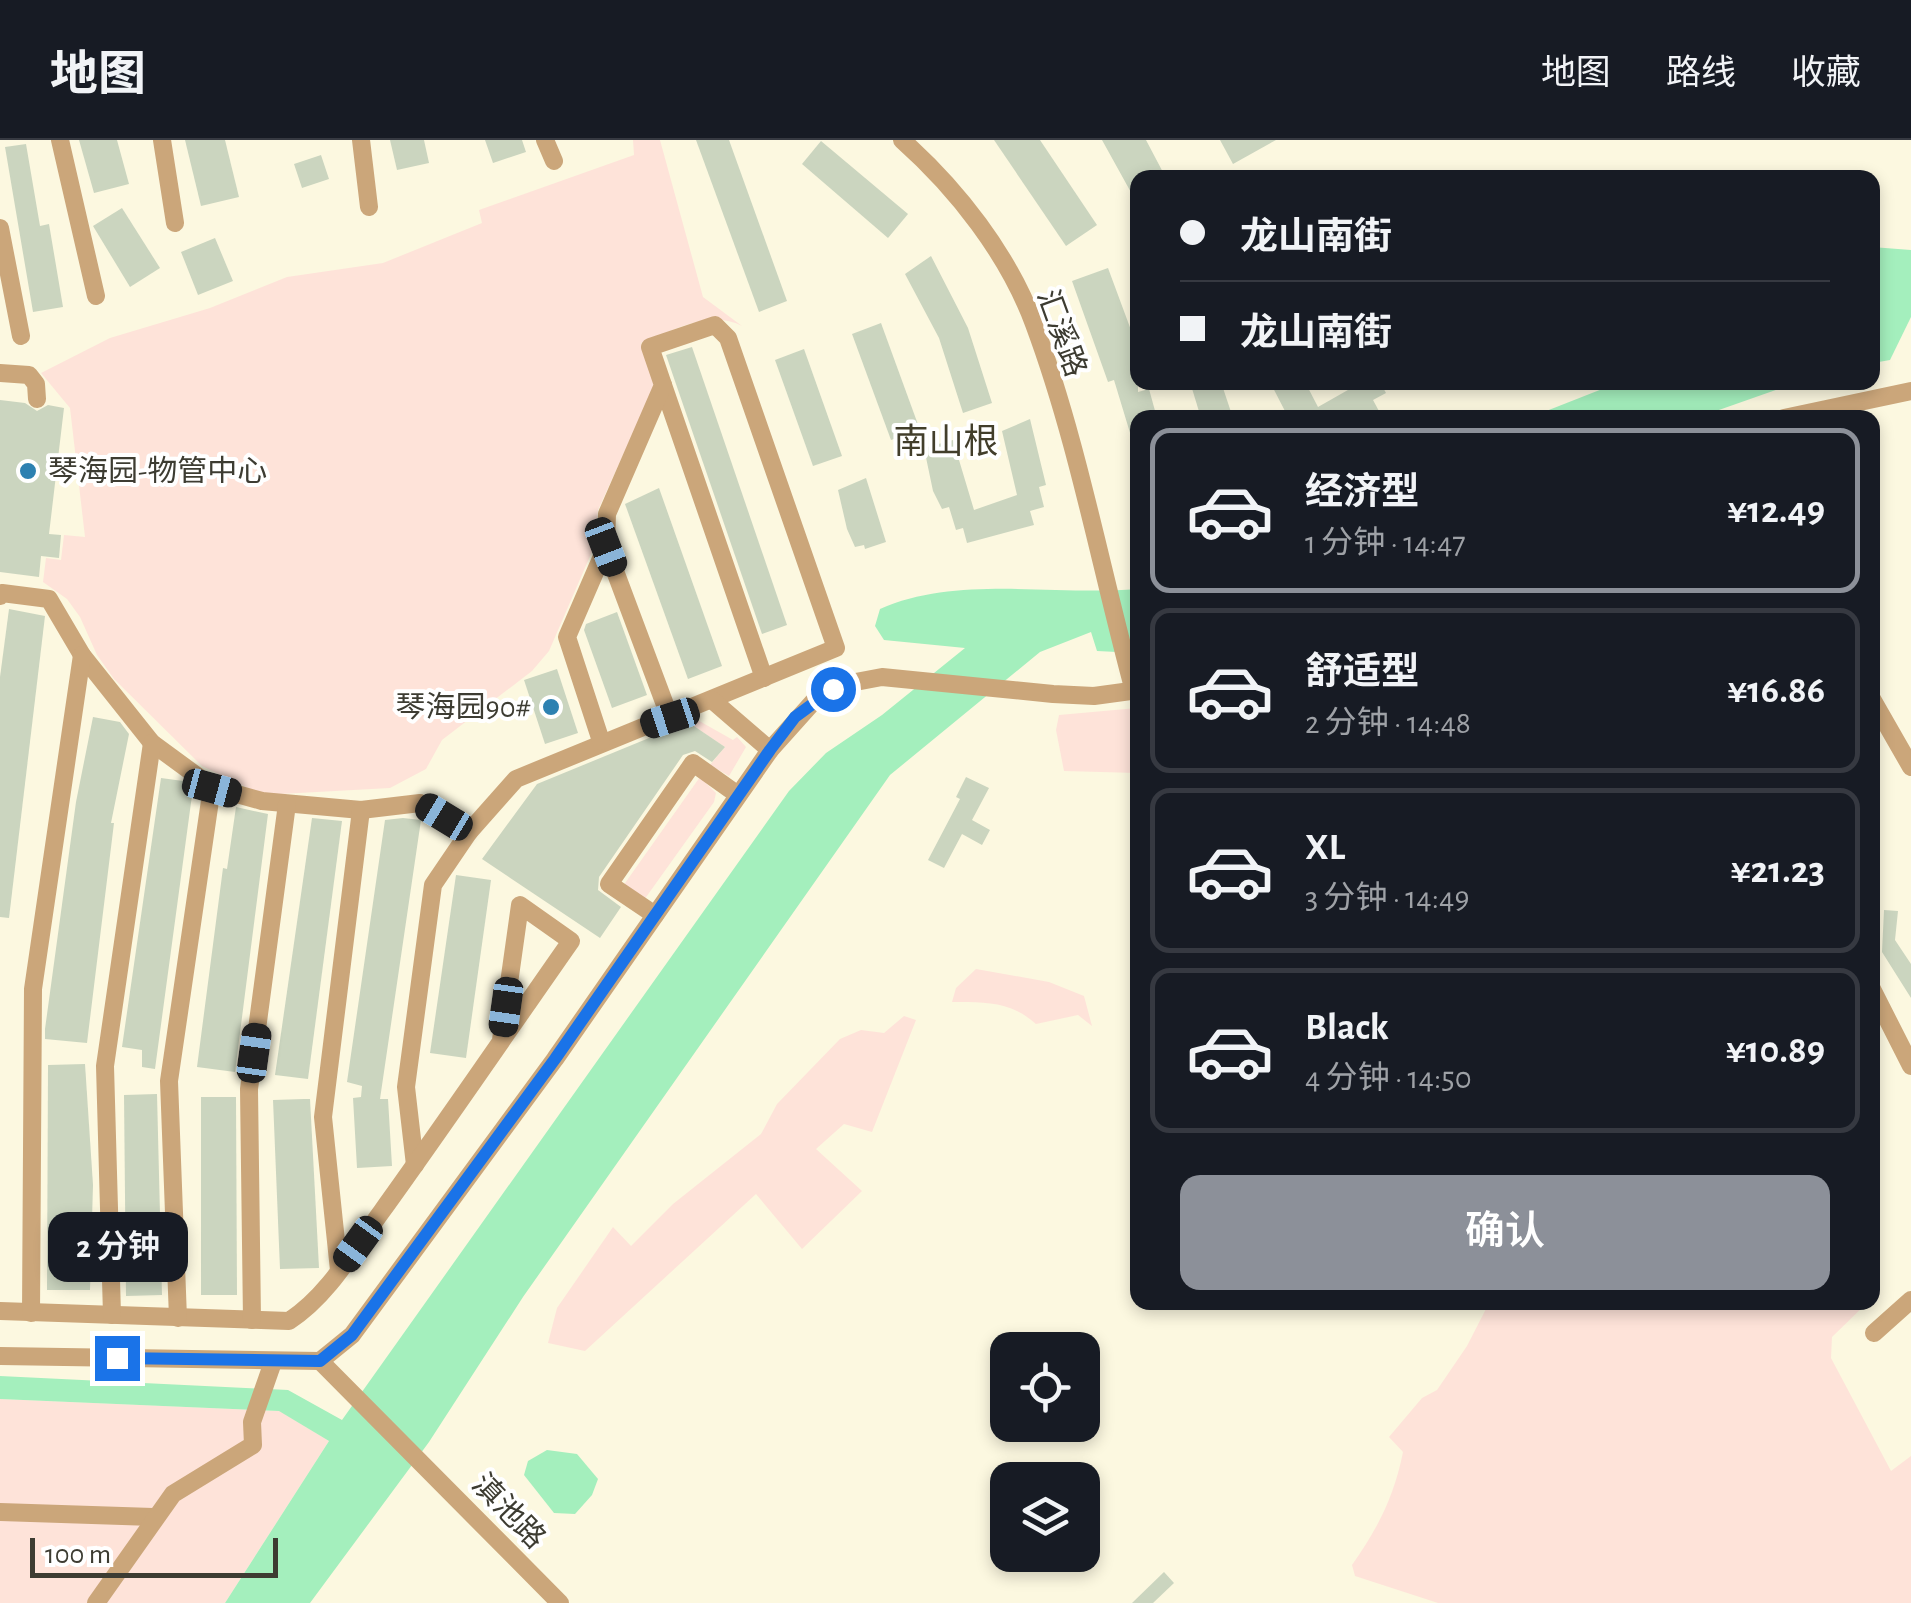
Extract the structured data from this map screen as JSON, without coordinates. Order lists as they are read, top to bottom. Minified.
{"streets":{"street":["汇溪路","滇池路"]},"districts":["南山根"],"places":["琴海园-物管中心","琴海园90#"],"scale_bar":"100 m","page":{"header":"地图","nav":["地图","路线","收藏"],"banner":["龙山南街","龙山南街"],"list":[{"name":"经济型","note":"1 分钟 · 14:47","value":"¥12.49"},{"name":"舒适型","note":"2 分钟 · 14:48","value":"¥16.86"},{"name":"XL","note":"3 分钟 · 14:49","value":"¥21.23"},{"name":"Black","note":"4 分钟 · 14:50","value":"¥10.89"}],"buttons":"确认","bubble":"2 分钟","scale":"100 m"}}
